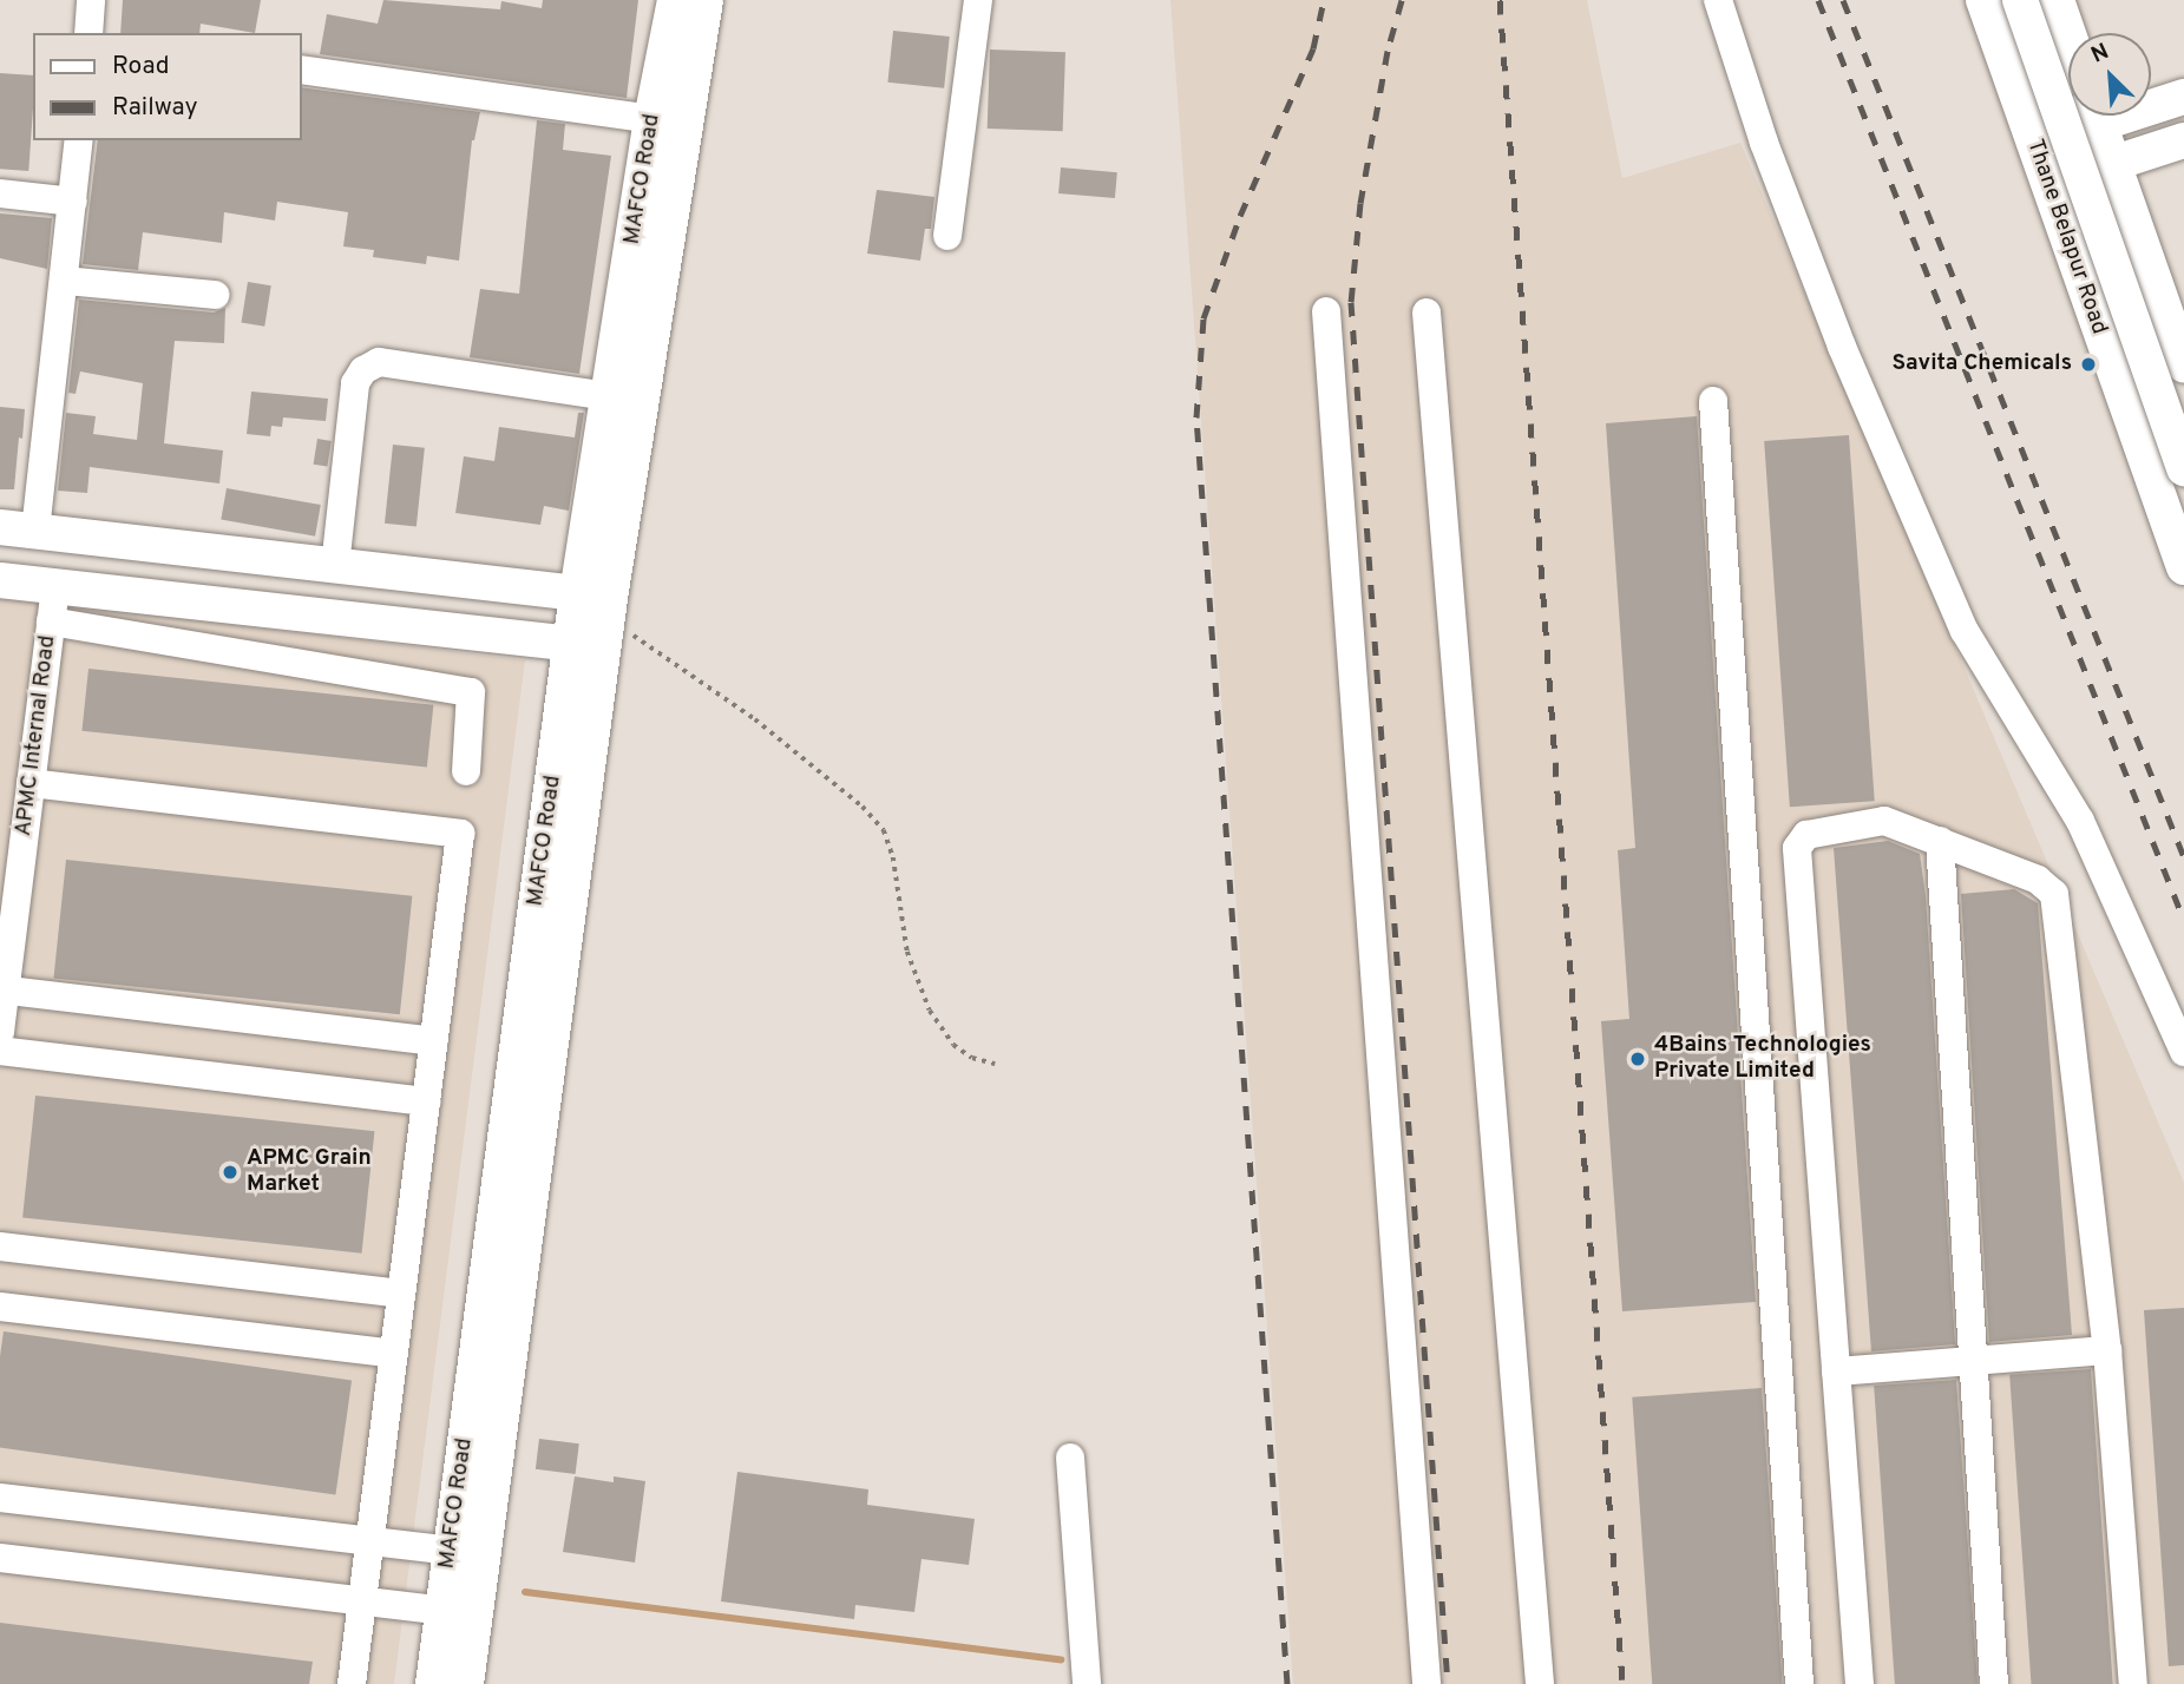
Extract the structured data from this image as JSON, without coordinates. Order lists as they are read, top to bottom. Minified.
{"streets":{"main road":["MAFCO Road","Thane Belapur Road"],"street":["APMC Internal Road"]},"places":["Savita Chemicals","4Bains Technologies Private Limited","APMC Grain Market"],"legend":["Road","Railway"],"north":"top left"}
